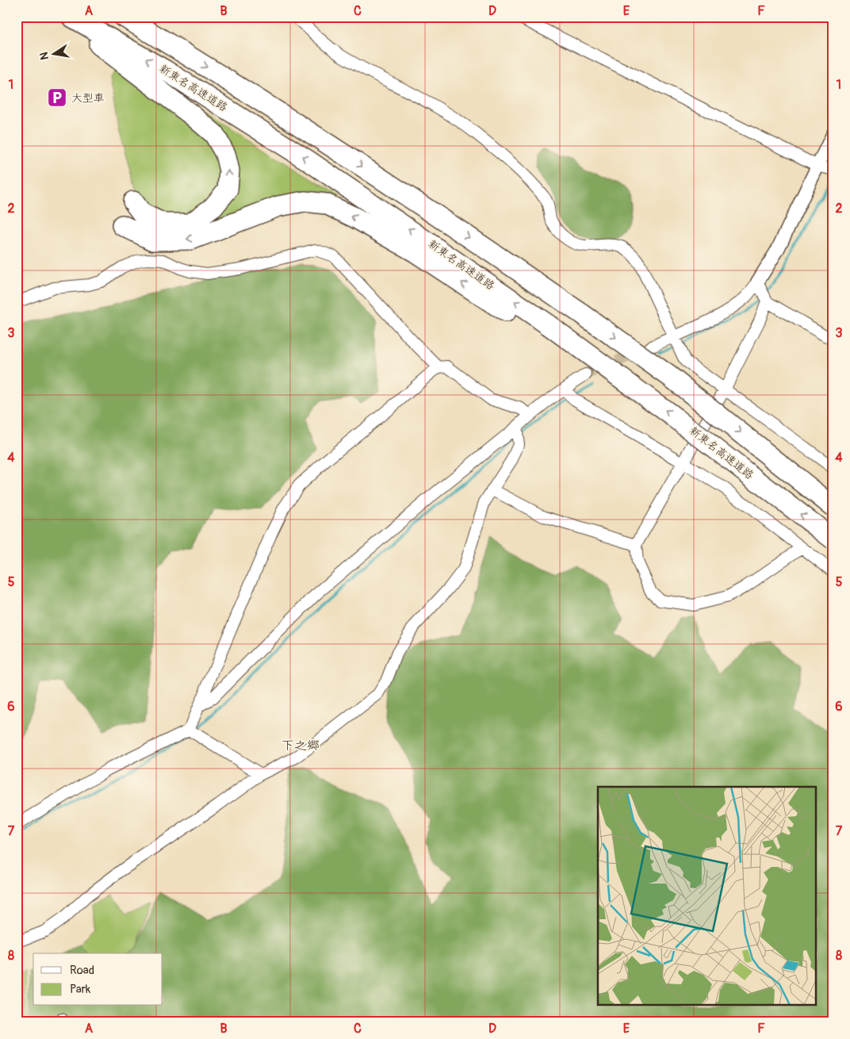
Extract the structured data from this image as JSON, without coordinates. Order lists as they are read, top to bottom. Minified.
{"streets":{"highway":["新東名高速道路"]},"districts":["下之郷"],"places":{"parking":["大型車"]},"legend":["Road","Park"],"north":"left","grid":{"columns":["A","B","C","D","E","F"],"rows":["1","2","3","4","5","6","7","8"]}}
